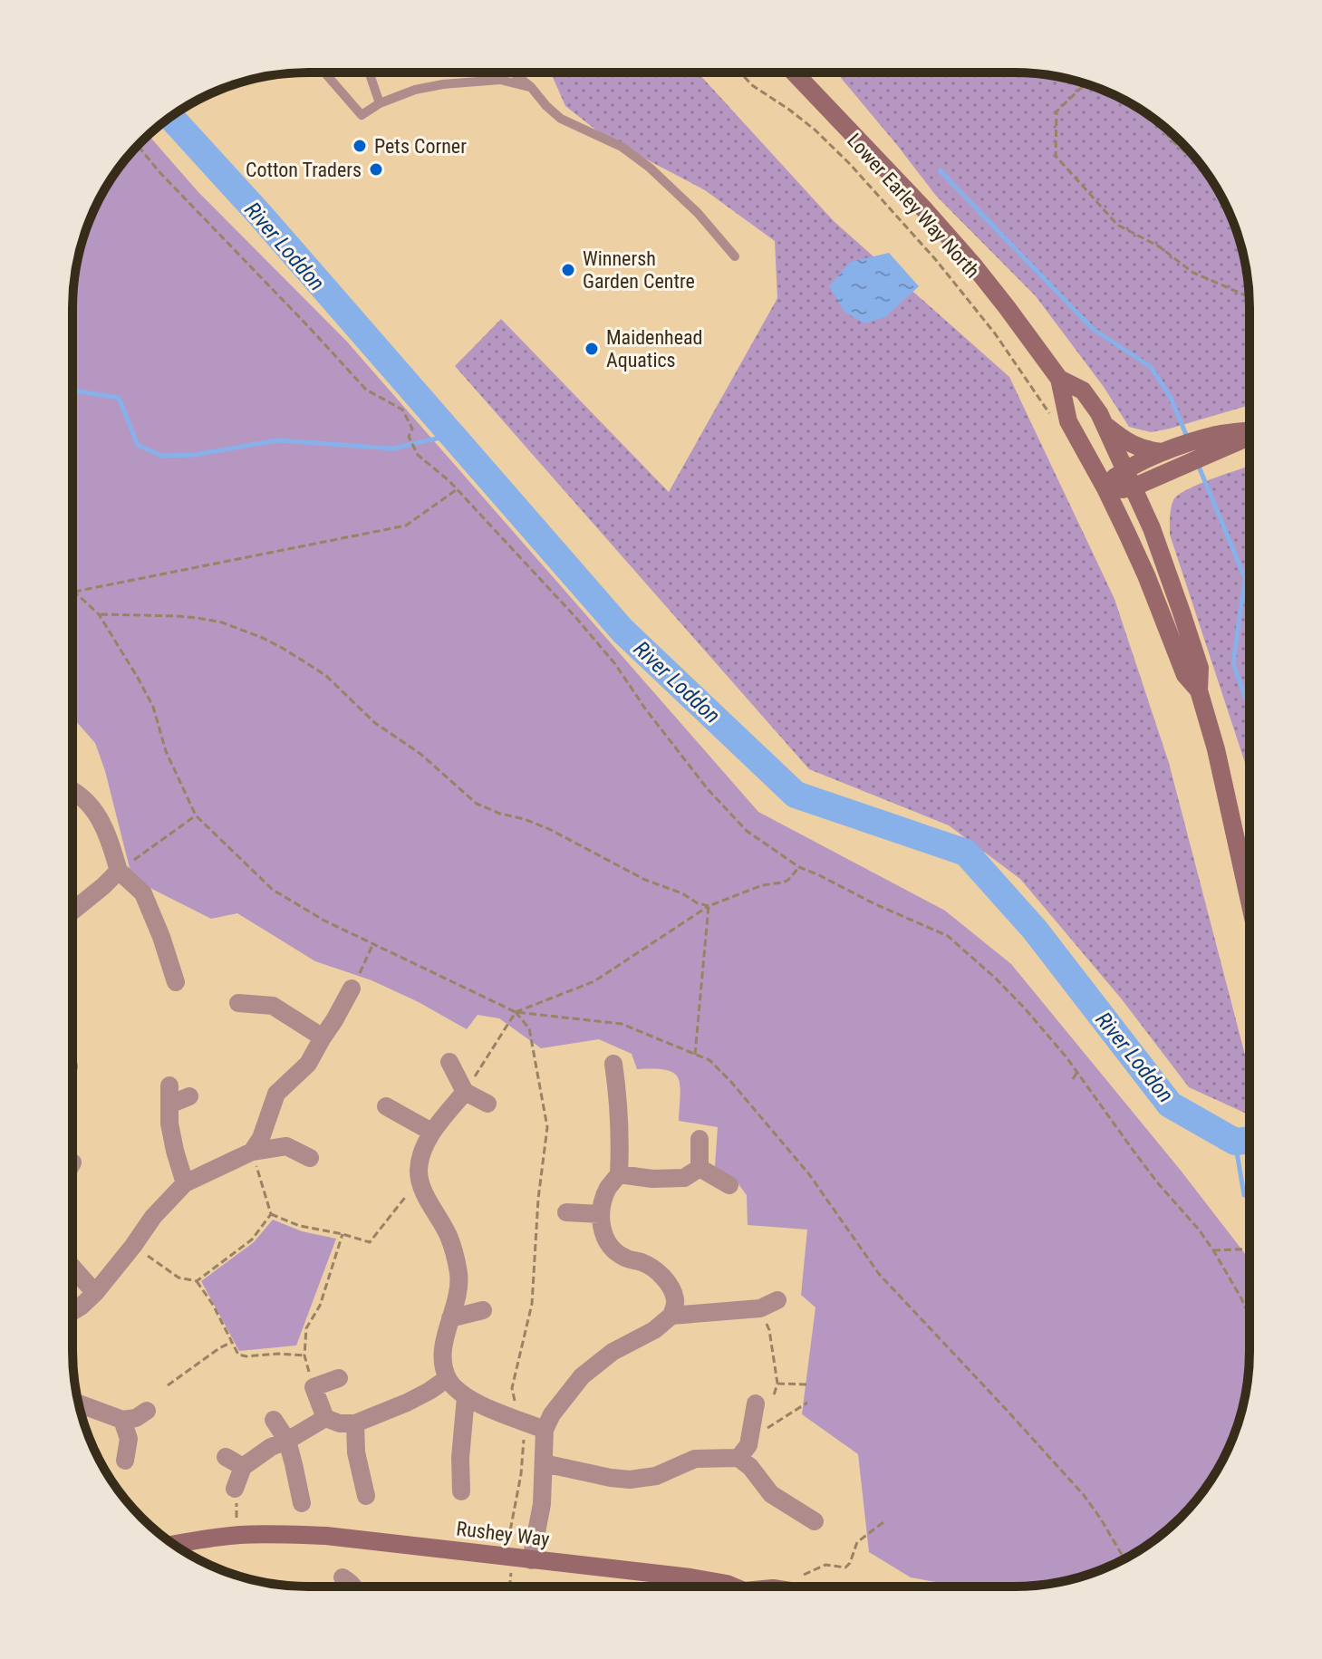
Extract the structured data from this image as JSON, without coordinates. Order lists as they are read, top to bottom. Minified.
{"streets":{"main road":["Lower Earley Way North","Rushey Way"]},"water":["River Loddon"],"places":["Pets Corner","Cotton Traders","Winnersh Garden Centre","Maidenhead Aquatics"]}
